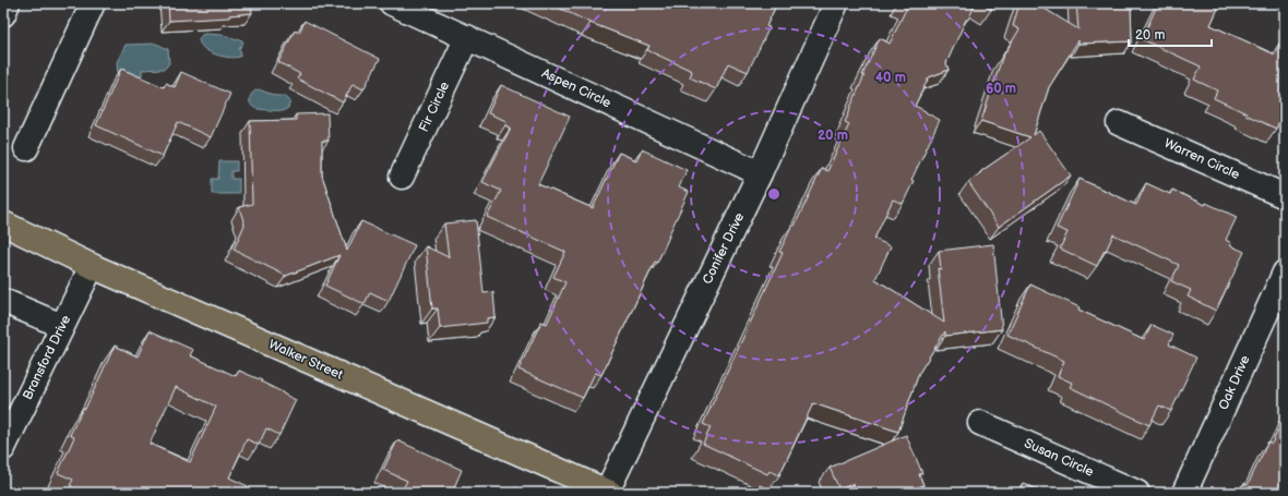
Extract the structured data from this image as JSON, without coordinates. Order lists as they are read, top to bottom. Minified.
{"streets":{"main road":["Walker Street"],"street":["Aspen Circle","Fir Circle","Warren Circle","Conifer Drive","Bransford Drive","Oak Drive","Susan Circle"]},"crossings":[["Aspen Circle","Fir Circle"],["Aspen Circle","Conifer Drive"],["Conifer Drive","Walker Street"],["Bransford Drive","Walker Street"]],"scale_bar":"20 m","rings":["40 m","60 m","20 m"]}
